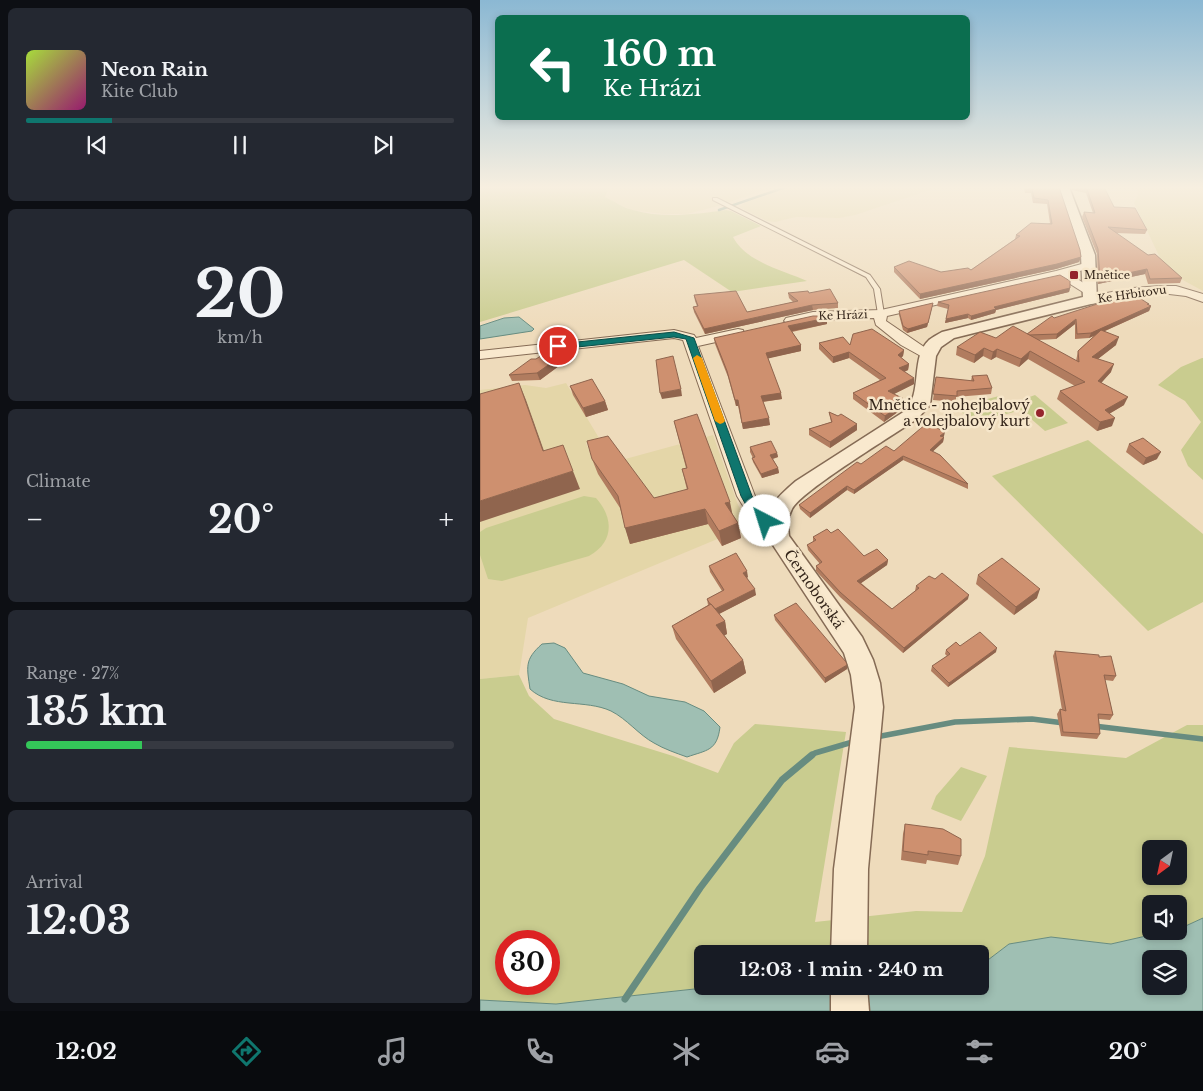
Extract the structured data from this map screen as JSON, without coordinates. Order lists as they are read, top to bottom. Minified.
{"streets":{"street":["Ke Hřbitovu","Ke Hrázi","Černoborská"]},"places":{"transit":["Mnětice"],"other":["Mnětice - nohejbalový a volejbalový kurt"]},"north":"bottom left","page":{"turn":["160 m","Ke Hrázi"],"song":["Neon Rain","Kite Club"],"tile":[["20","km/h"],"Climate",["Range · 27%","135 km"],["Arrival","12:03"]],"heat":["−","20°","+"],"limit":"30","trip":"12:03 · 1 min · 240 m","tabs":["12:02","20°"]}}
